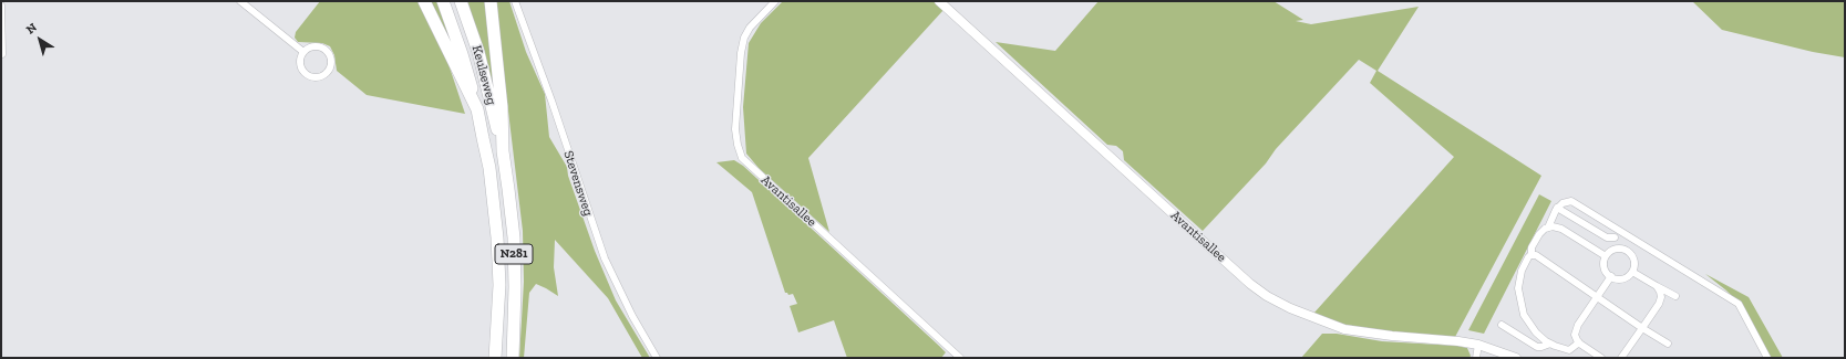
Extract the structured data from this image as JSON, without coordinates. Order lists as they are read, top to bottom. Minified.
{"streets":{"highway":["Keulseweg","N281"],"street":["Stevensweg","Avantisallee"]},"crossings":[["Keulseweg","N281"]],"north":"top left"}
